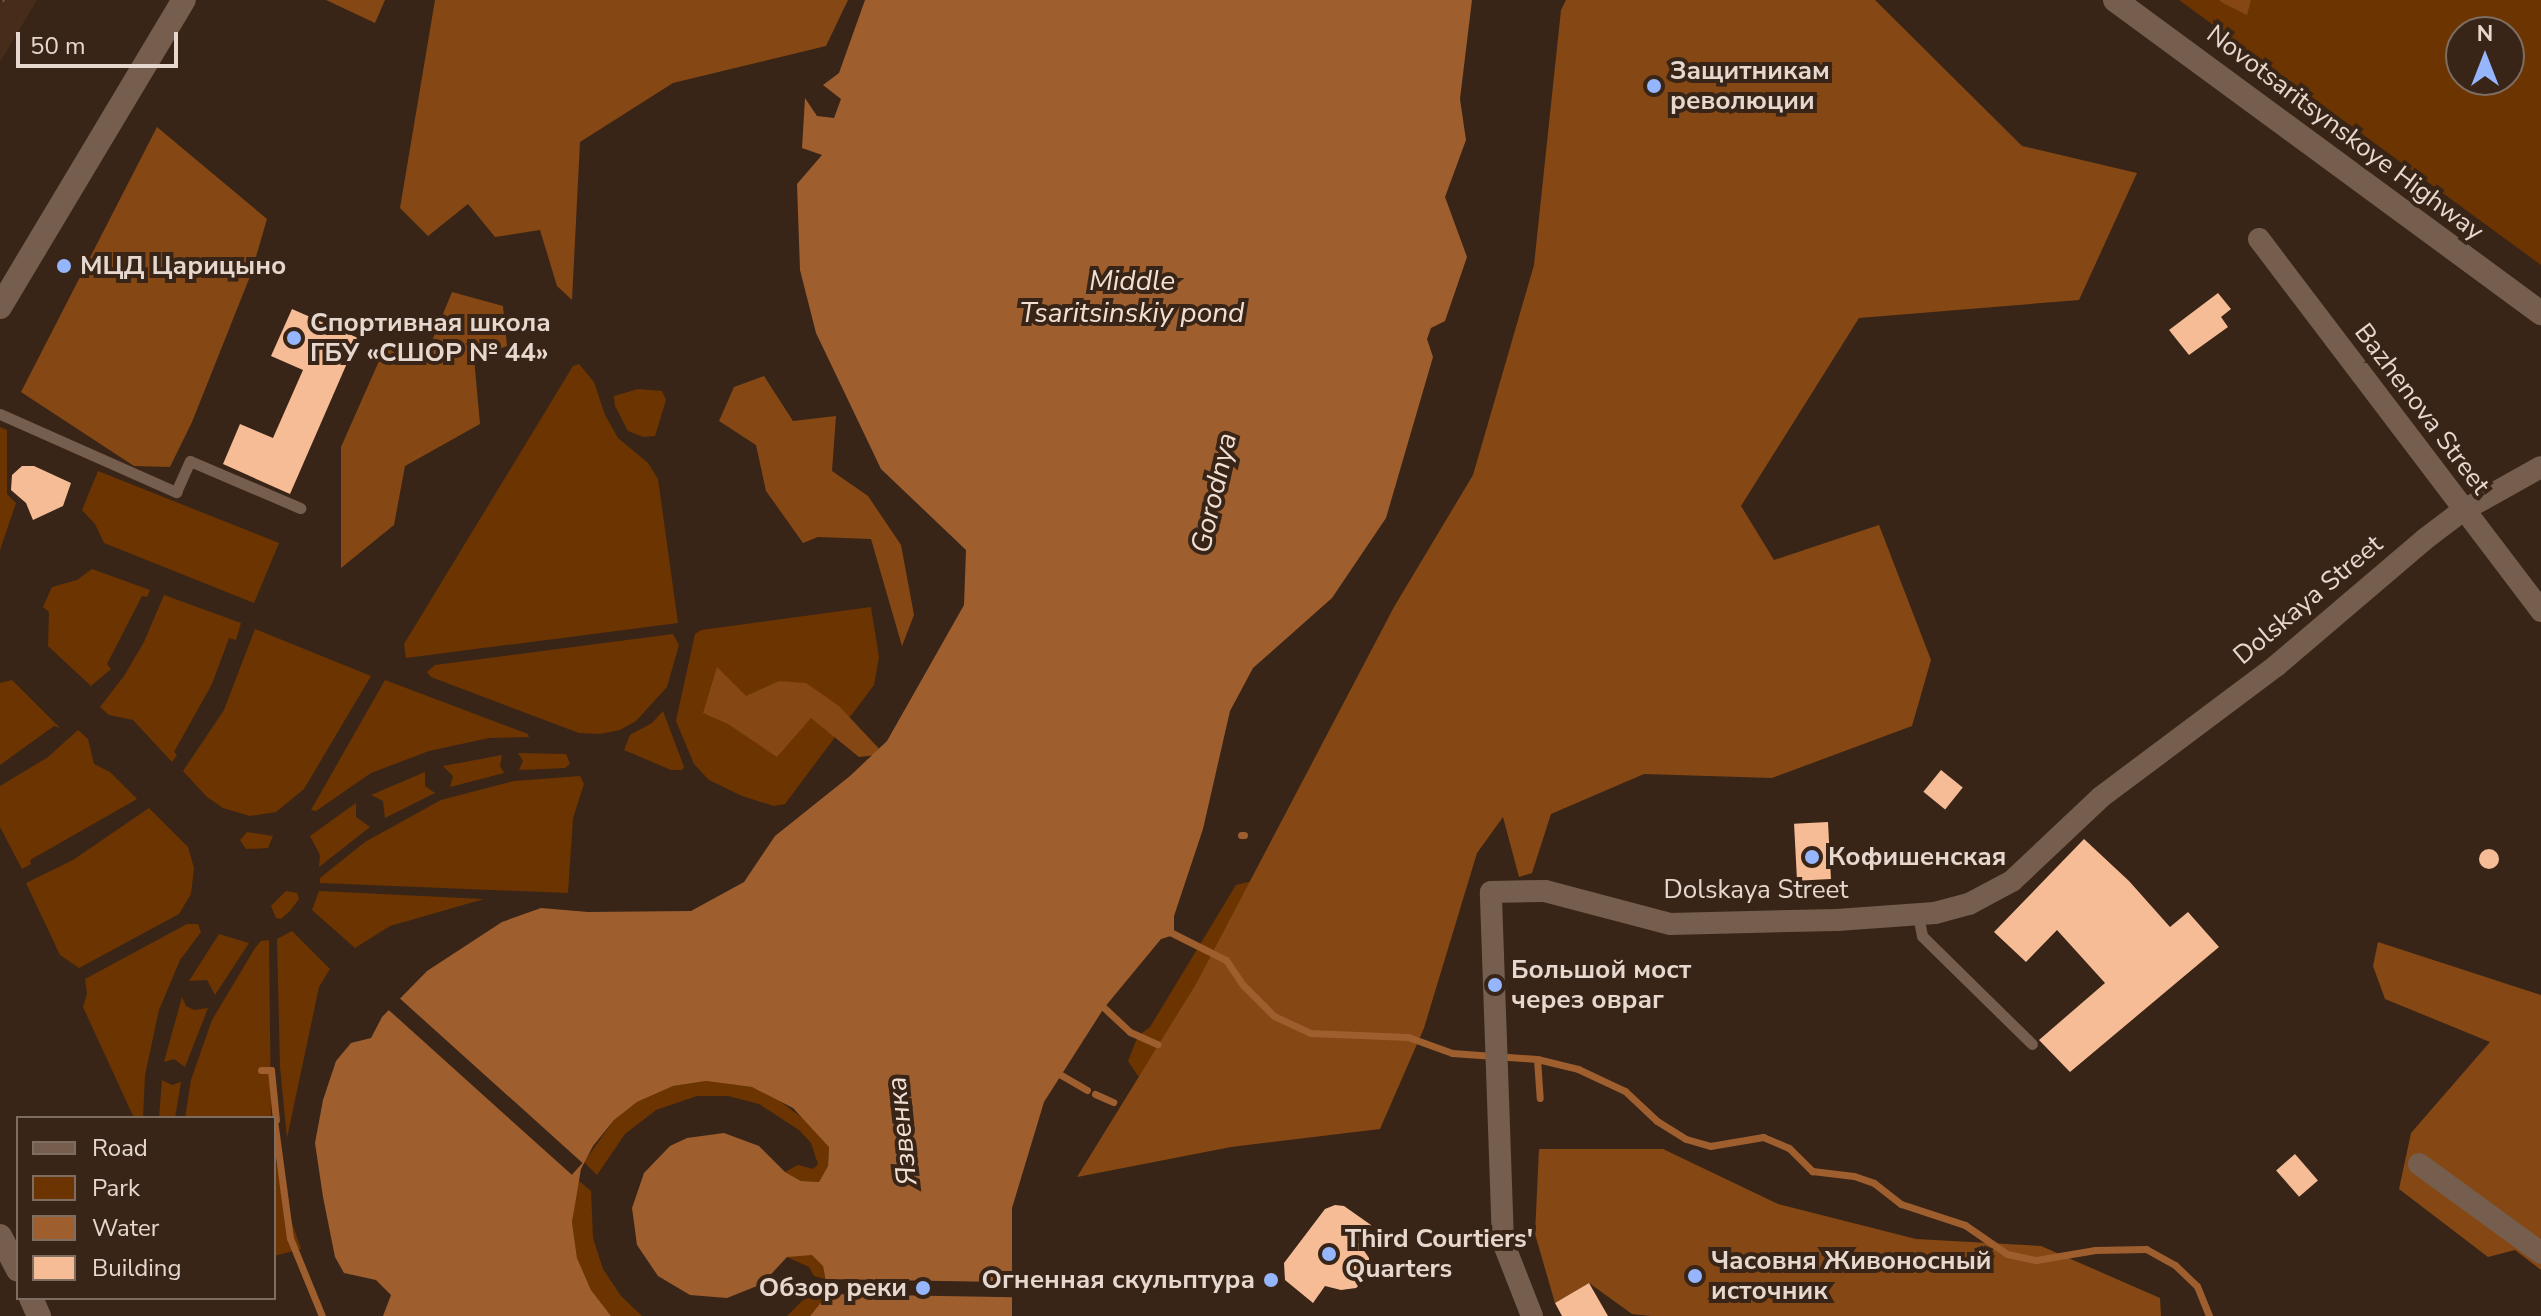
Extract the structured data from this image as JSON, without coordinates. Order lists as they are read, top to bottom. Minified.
{"streets":{"main road":["Novotsaritsynskoye Highway"],"street":["Bazhenova Street","Dolskaya Street"]},"crossings":[["Bazhenova Street","Dolskaya Street"]],"water":["Middle Tsaritsinskiy pond","Gorodnya","Язвенка"],"places":["Защитникам революции","МЦД Царицыно","Спортивная школа ГБУ «СШОР № 44»","Кофишенская","Большой мост через овраг","Third Courtiers' Quarters","Часовня Живоносный источник","Огненная скульптура","Обзор реки"],"legend":["Road","Park","Water","Building"],"scale_bar":"50 m","north":"top"}
